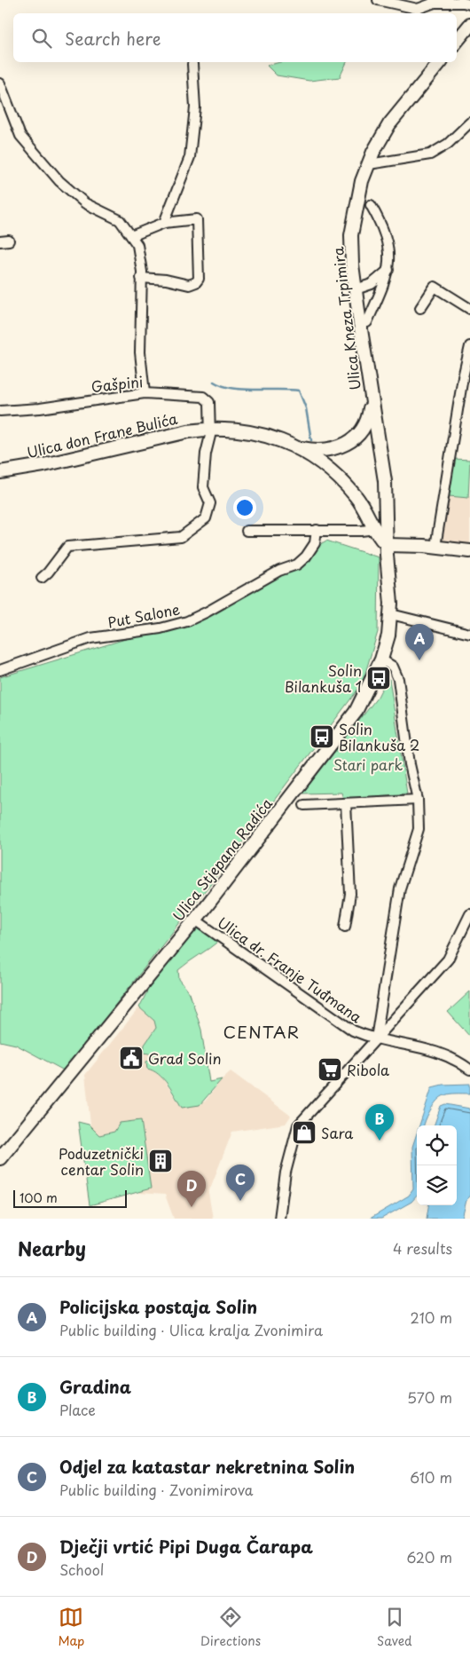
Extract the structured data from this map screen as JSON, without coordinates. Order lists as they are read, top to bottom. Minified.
{"streets":{"main road":["Ulica Kneza Trpimira","Ulica don Frane Bulića","Ulica Stjepana Radića"],"street":["Gašpini","Put Salone","Ulica dr. Franje Tuđmana"]},"crossings":[["Ulica Kneza Trpimira","Ulica don Frane Bulića"],["Ulica Kneza Trpimira","Ulica Stjepana Radića"],["Gašpini","Ulica don Frane Bulića"],["Ulica don Frane Bulića","Ulica Stjepana Radića"],["Ulica Stjepana Radića","Ulica dr. Franje Tuđmana"]],"districts":["CENTAR"],"parks":["Stari park"],"places":{"bus stop":["Solin Bilankuša 1","Solin Bilankuša 2"],"public building":["Grad Solin"],"supermarket":["Ribola"],"shop":["Sara"],"building":["Poduzetnički centar Solin"]},"scale_bar":"100 m","page":{"search":"Search here","pins":["A","B","C","D"],"scale":"100 m","heading":["Nearby","4 results"],"list":[{"mark":"A","name":"Policijska postaja Solin","note":"Public building · Ulica kralja Zvonimira","value":"210 m"},{"mark":"B","name":"Gradina","note":"Place","value":"570 m"},{"mark":"C","name":"Odjel za katastar nekretnina Solin","note":"Public building · Zvonimirova","value":"610 m"},{"mark":"D","name":"Dječji vrtić Pipi Duga Čarapa","note":"School","value":"620 m"}],"nav":["Map","Directions","Saved"]}}
